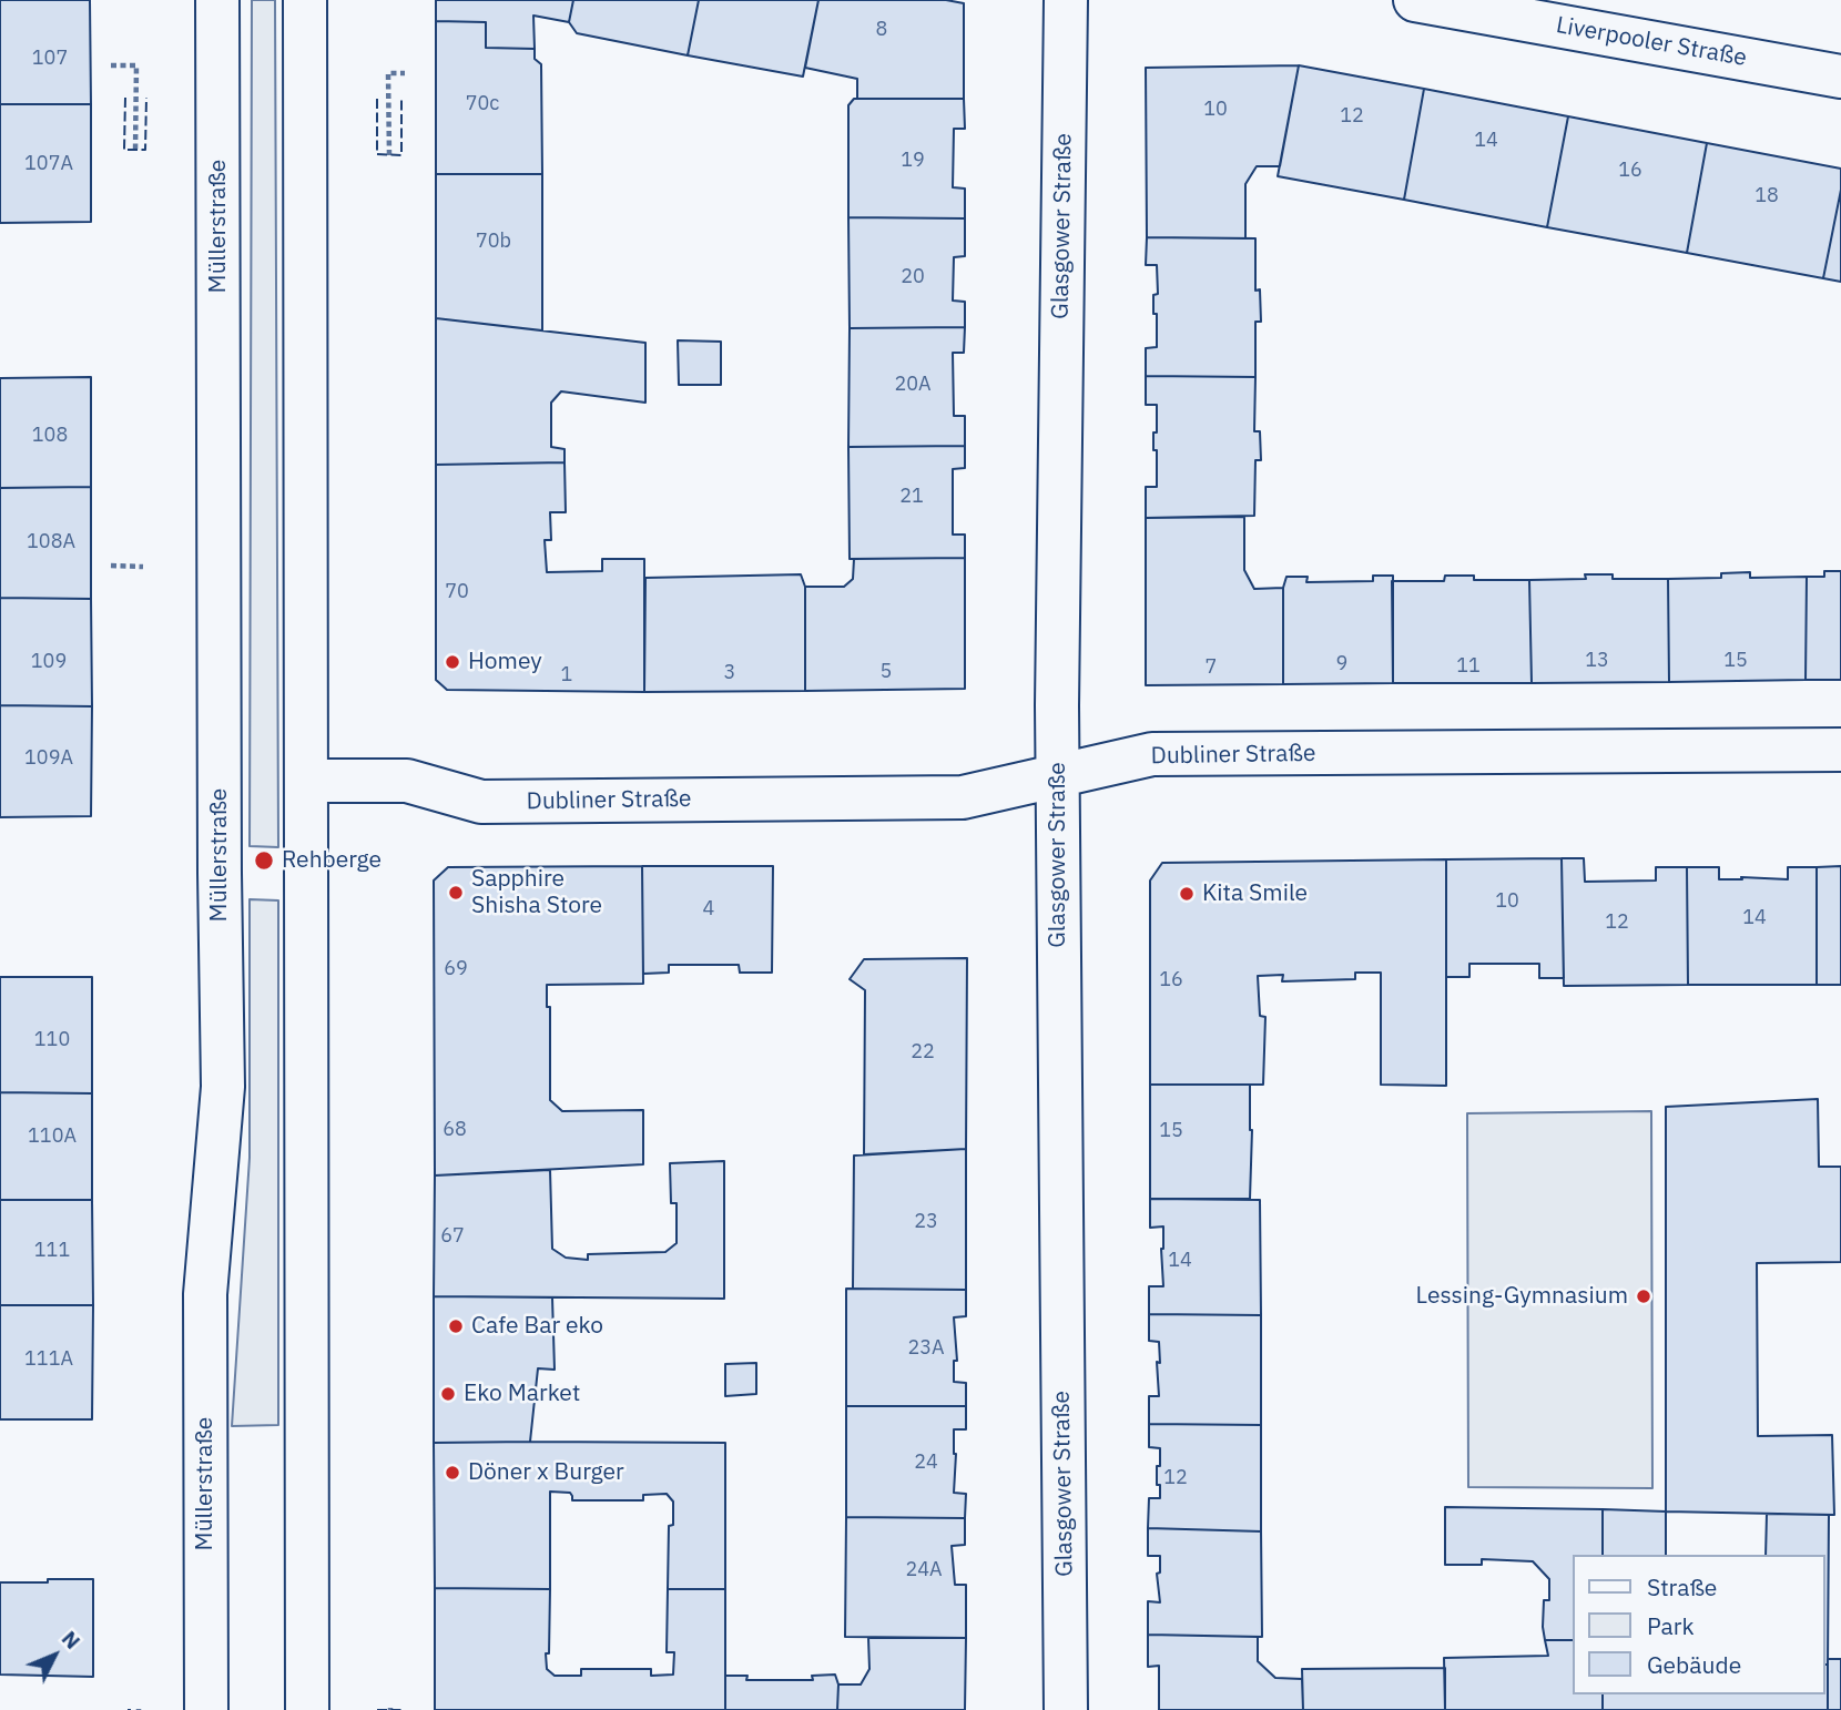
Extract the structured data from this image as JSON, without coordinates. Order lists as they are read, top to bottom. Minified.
{"streets":{"street":["Liverpooler Straße","Müllerstraße","Glasgower Straße","Dubliner Straße"]},"crossings":[["Glasgower Straße","Dubliner Straße"]],"places":["Homey","Rehberge","Sapphire Shisha Store","Kita Smile","Lessing-Gymnasium","Cafe Bar eko","Eko Market","Döner x Burger"],"house_numbers":["8","107","70c","10","12","14","19","107A","16","18","70b","20","20A","108","21","108A","70","13","15","109","9","11","7","5","3","1","109A","10","4","14","12","69","16","110","22","68","15","110A","23","67","111","14","23A","111A","24","12","24A"],"legend":["Straße","Park","Gebäude"],"north":"top right"}
